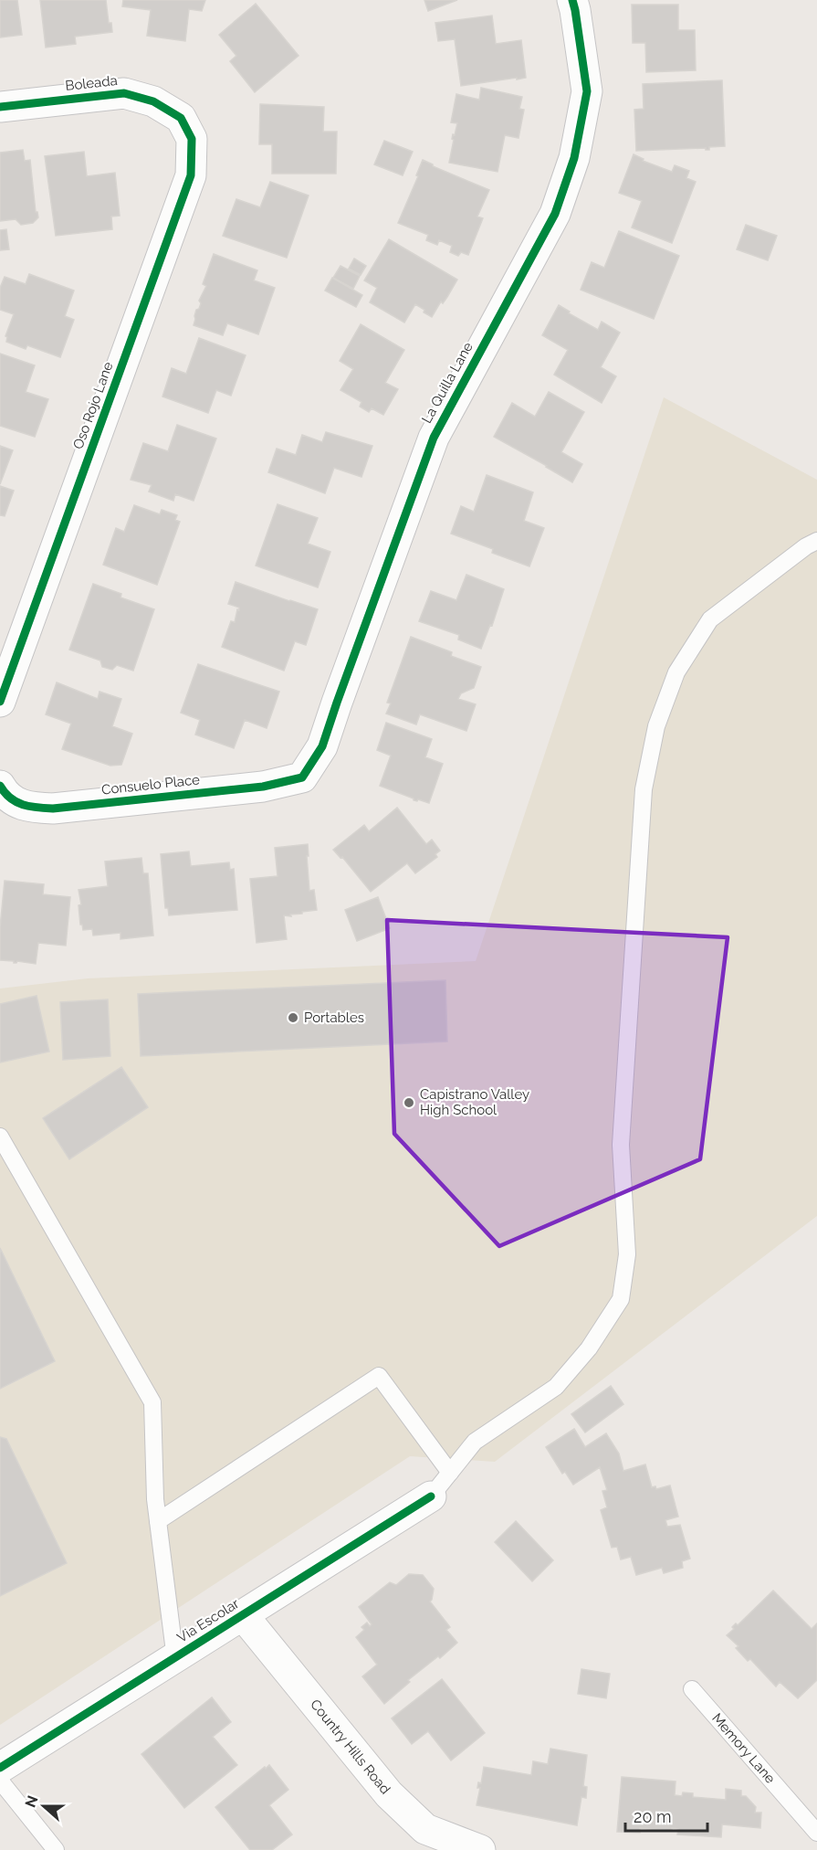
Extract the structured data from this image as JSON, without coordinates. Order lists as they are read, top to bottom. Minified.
{"streets":{"street":["Boleada","La Quilla Lane","Oso Rojo Lane","Consuelo Place","Via Escolar","Country Hills Road"],"lane":["Memory Lane"]},"crossings":[["Boleada","Oso Rojo Lane"],["La Quilla Lane","Consuelo Place"],["Via Escolar","Country Hills Road"]],"places":["Portables","Capistrano Valley High School"],"scale_bar":"20 m","north":"left"}
